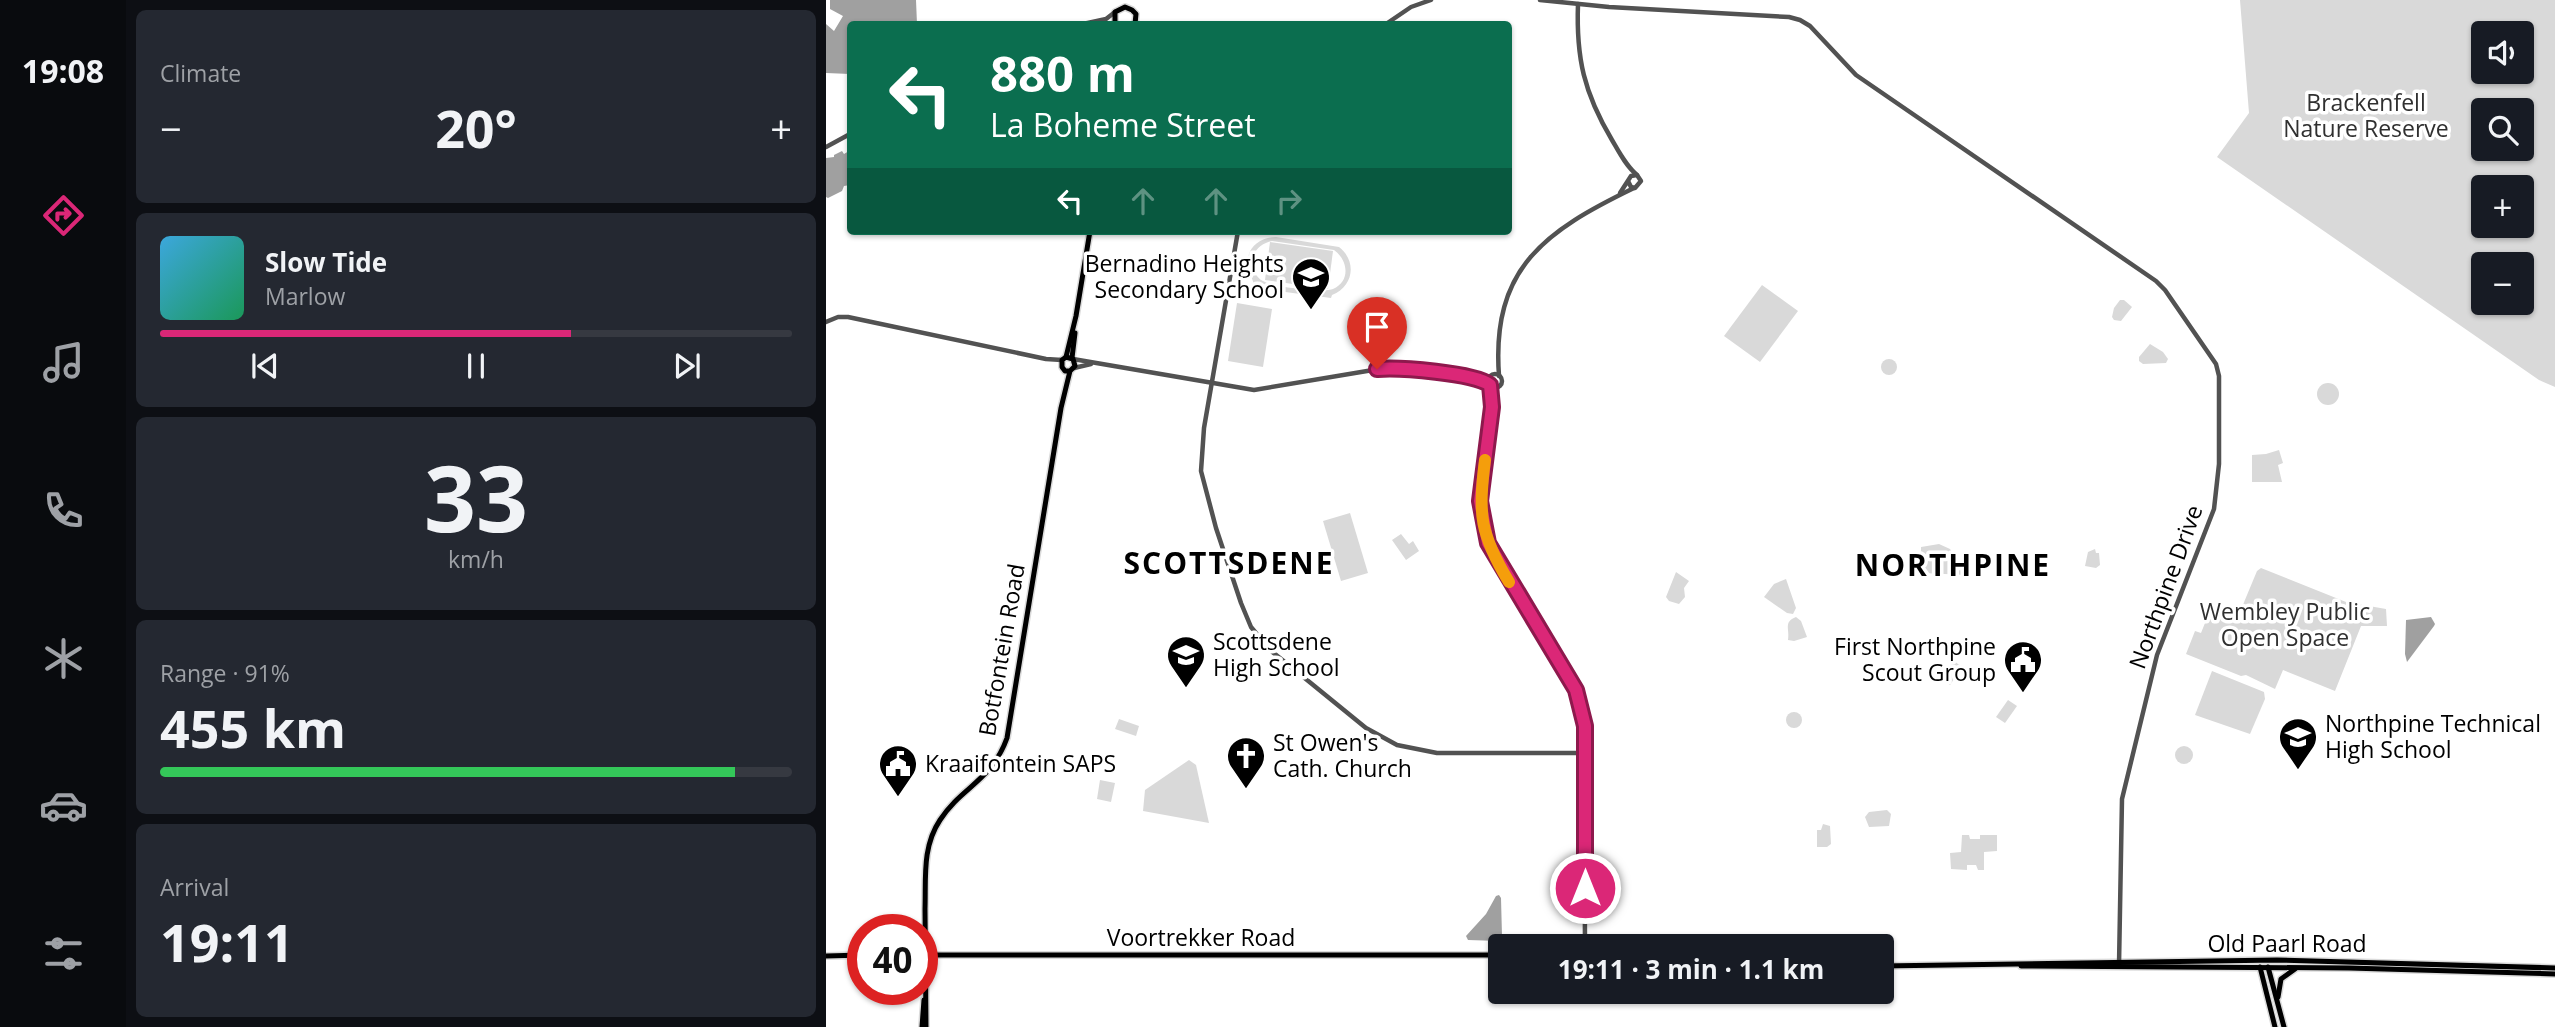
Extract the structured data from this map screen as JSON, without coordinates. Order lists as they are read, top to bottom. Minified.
{"streets":{"main road":["Botfontein Road","Voortrekker Road","Old Paarl Road"],"street":["Northpine Drive"]},"crossings":[["Northpine Drive","Old Paarl Road"]],"districts":["SCOTTSDENE","NORTHPINE"],"parks":["Brackenfell Nature Reserve","Wembley Public Open Space"],"places":{"school or university":["Bernadino Heights Secondary School","Scottsdene High School","Northpine Technical High School"],"public building":["First Northpine Scout Group","Kraaifontein SAPS"],"church":["St Owen's Cath. Church"]},"page":{"tabs":"19:08","tile":["Climate",["33","km/h"],["Range · 91%","455 km"],["Arrival","19:11"]],"map_buttons":["+","−"],"turn":["880 m","La Boheme Street"],"heat":["−","20°","+"],"song":["Slow Tide","Marlow"],"limit":"40","trip":"19:11 · 3 min · 1.1 km"}}
